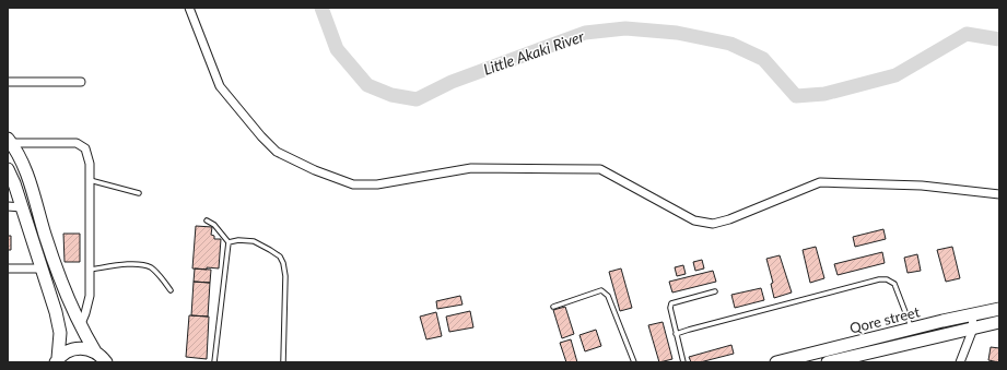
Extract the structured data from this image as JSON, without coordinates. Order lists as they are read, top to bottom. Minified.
{"streets":{"main road":["Qore street"]},"water":["Little Akaki River"]}
